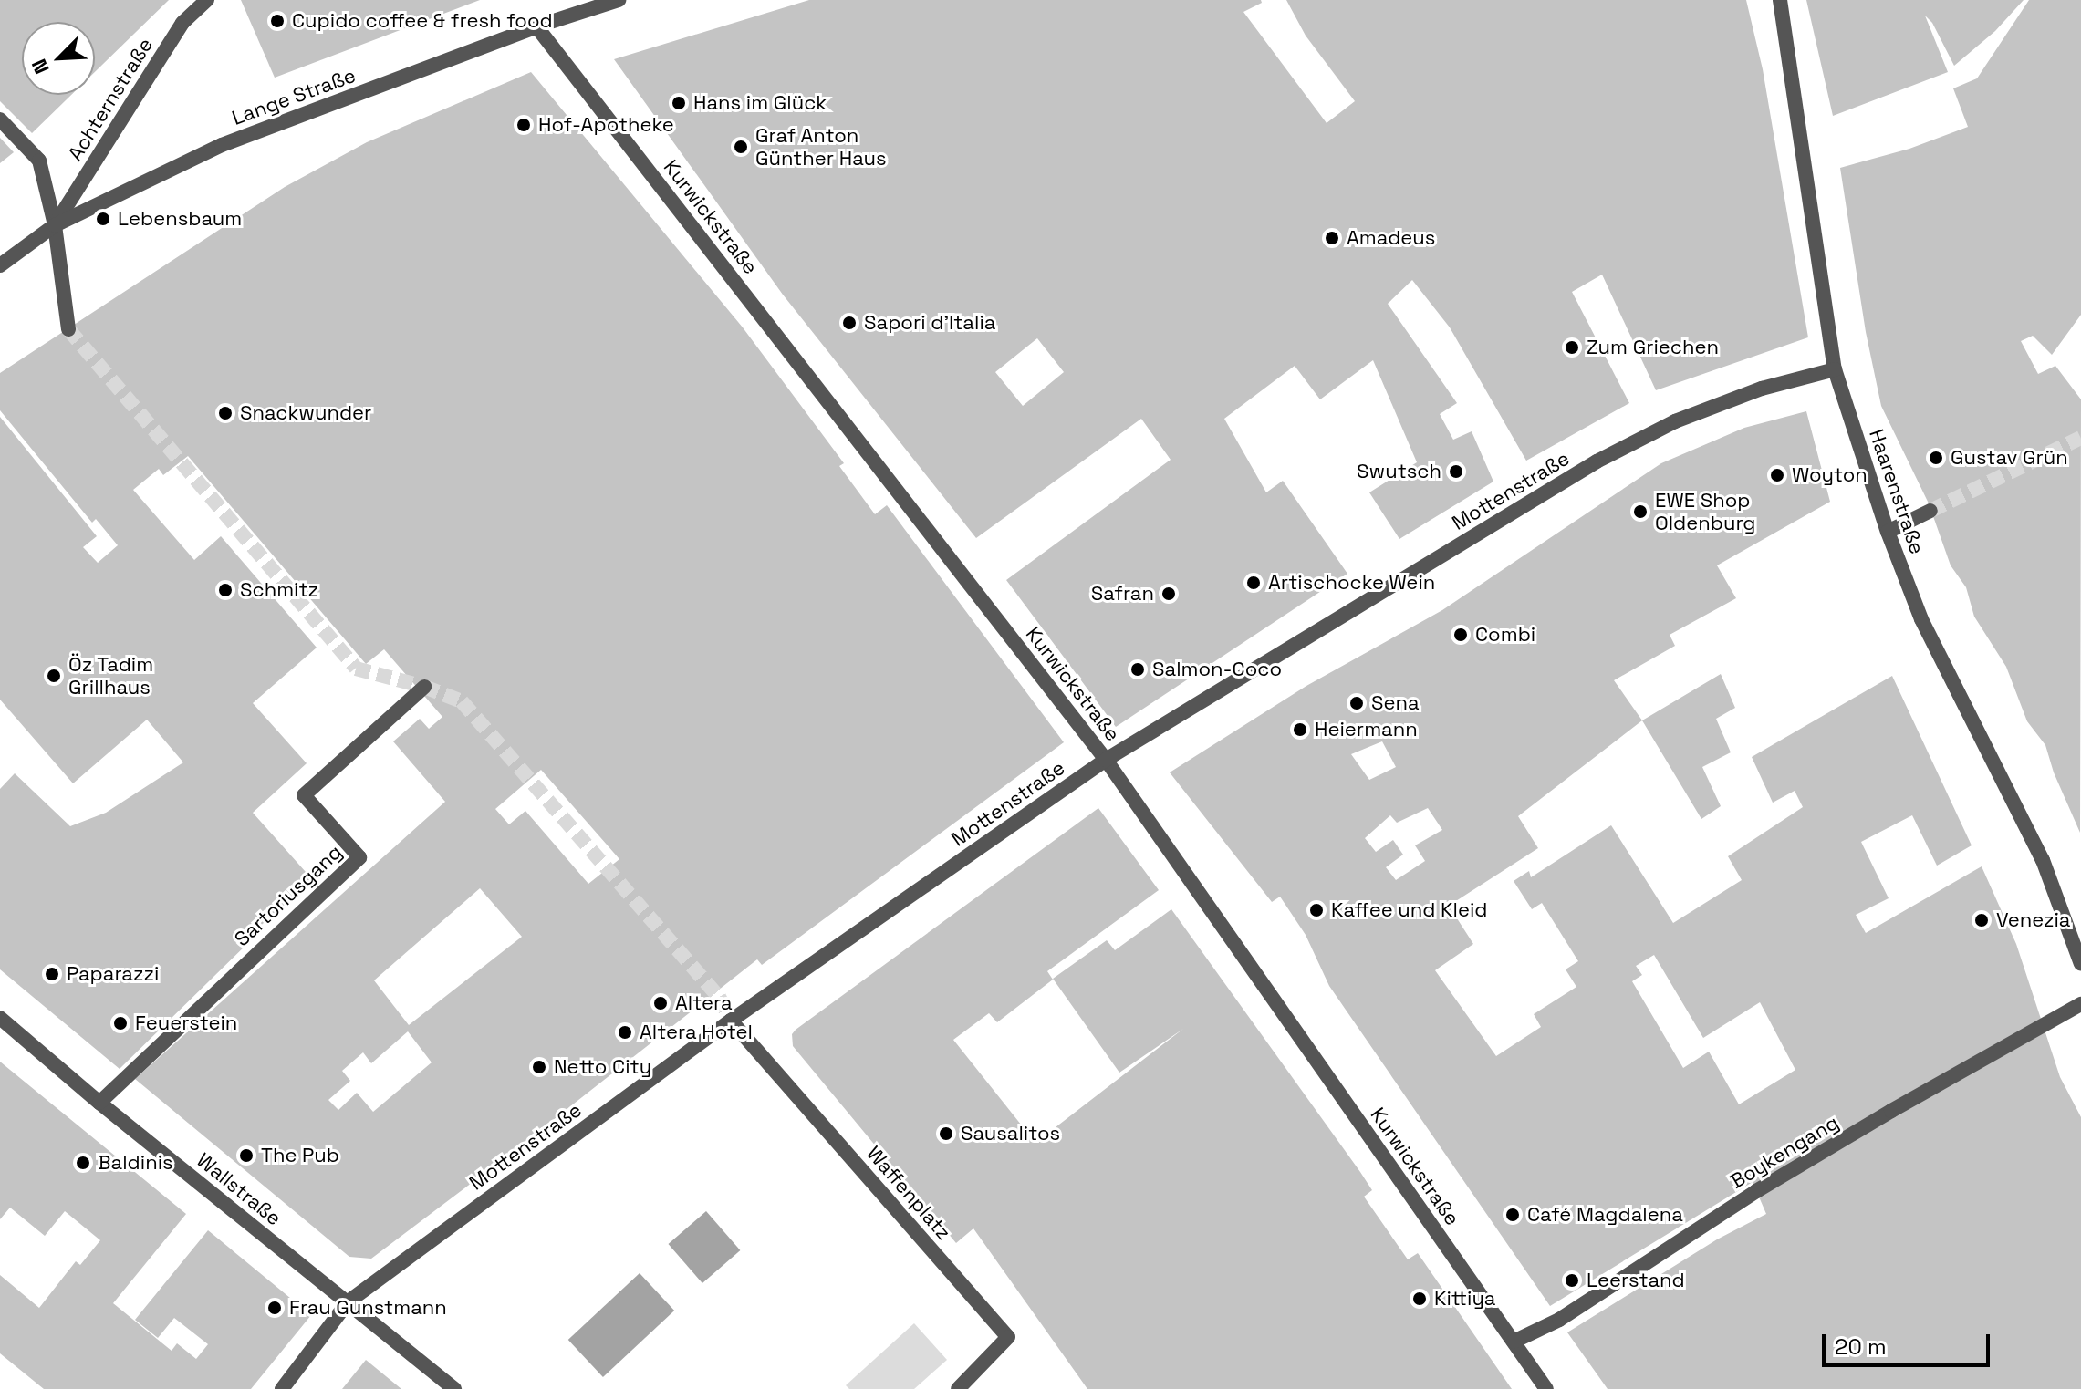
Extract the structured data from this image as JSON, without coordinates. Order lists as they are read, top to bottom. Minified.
{"streets":{"street":["Lange Straße","Achternstraße","Kurwickstraße","Mottenstraße","Haarenstraße","Sartoriusgang","Boykengang","Wallstraße","Waffenplatz"]},"crossings":[["Lange Straße","Achternstraße"],["Lange Straße","Kurwickstraße"],["Kurwickstraße","Mottenstraße"],["Kurwickstraße","Boykengang"],["Mottenstraße","Haarenstraße"],["Mottenstraße","Wallstraße"],["Mottenstraße","Waffenplatz"],["Sartoriusgang","Wallstraße"]],"places":["Cupido coffee & fresh food","Hans im Glück","Hof-Apotheke","Graf Anton Günther Haus","Lebensbaum","Amadeus","Sapori d'Italia","Zum Griechen","Snackwunder","Gustav Grün","Swutsch","Woyton","EWE Shop Oldenburg","Artischocke Wein","Schmitz","Safran","Combi","Salmon-Coco","Öz Tadim Grillhaus","Sena","Heiermann","Kaffee und Kleid","Venezia","Paparazzi","Altera","Feuerstein","Altera Hotel","Netto City","Sausalitos","The Pub","Baldinis","Café Magdalena","Leerstand","Kittiya","Frau Gunstmann"],"scale_bar":"20 m","north":"bottom left"}
